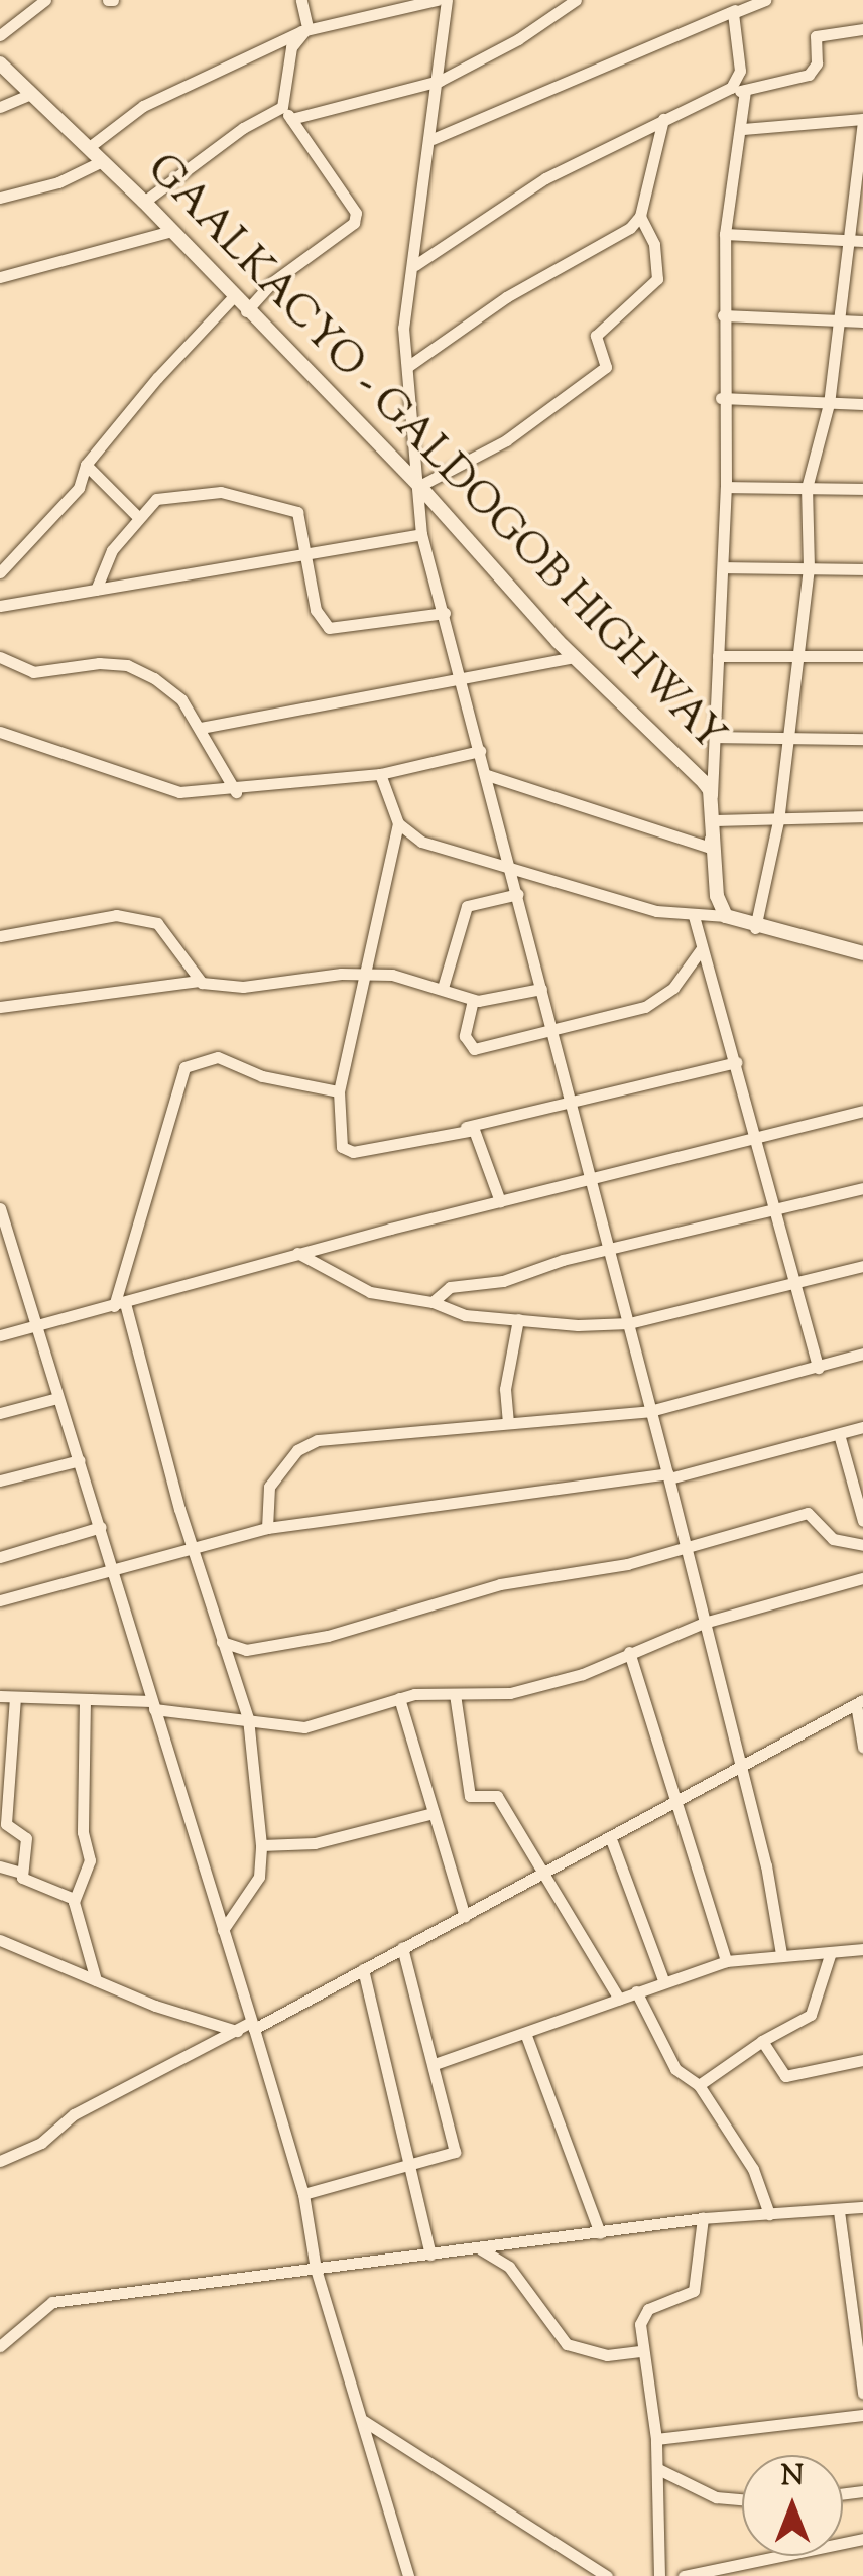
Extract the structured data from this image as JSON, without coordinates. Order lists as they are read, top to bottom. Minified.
{"streets":{"street":["GAALKACYO - GALDOGOB HIGHWAY"]},"north":"top"}
